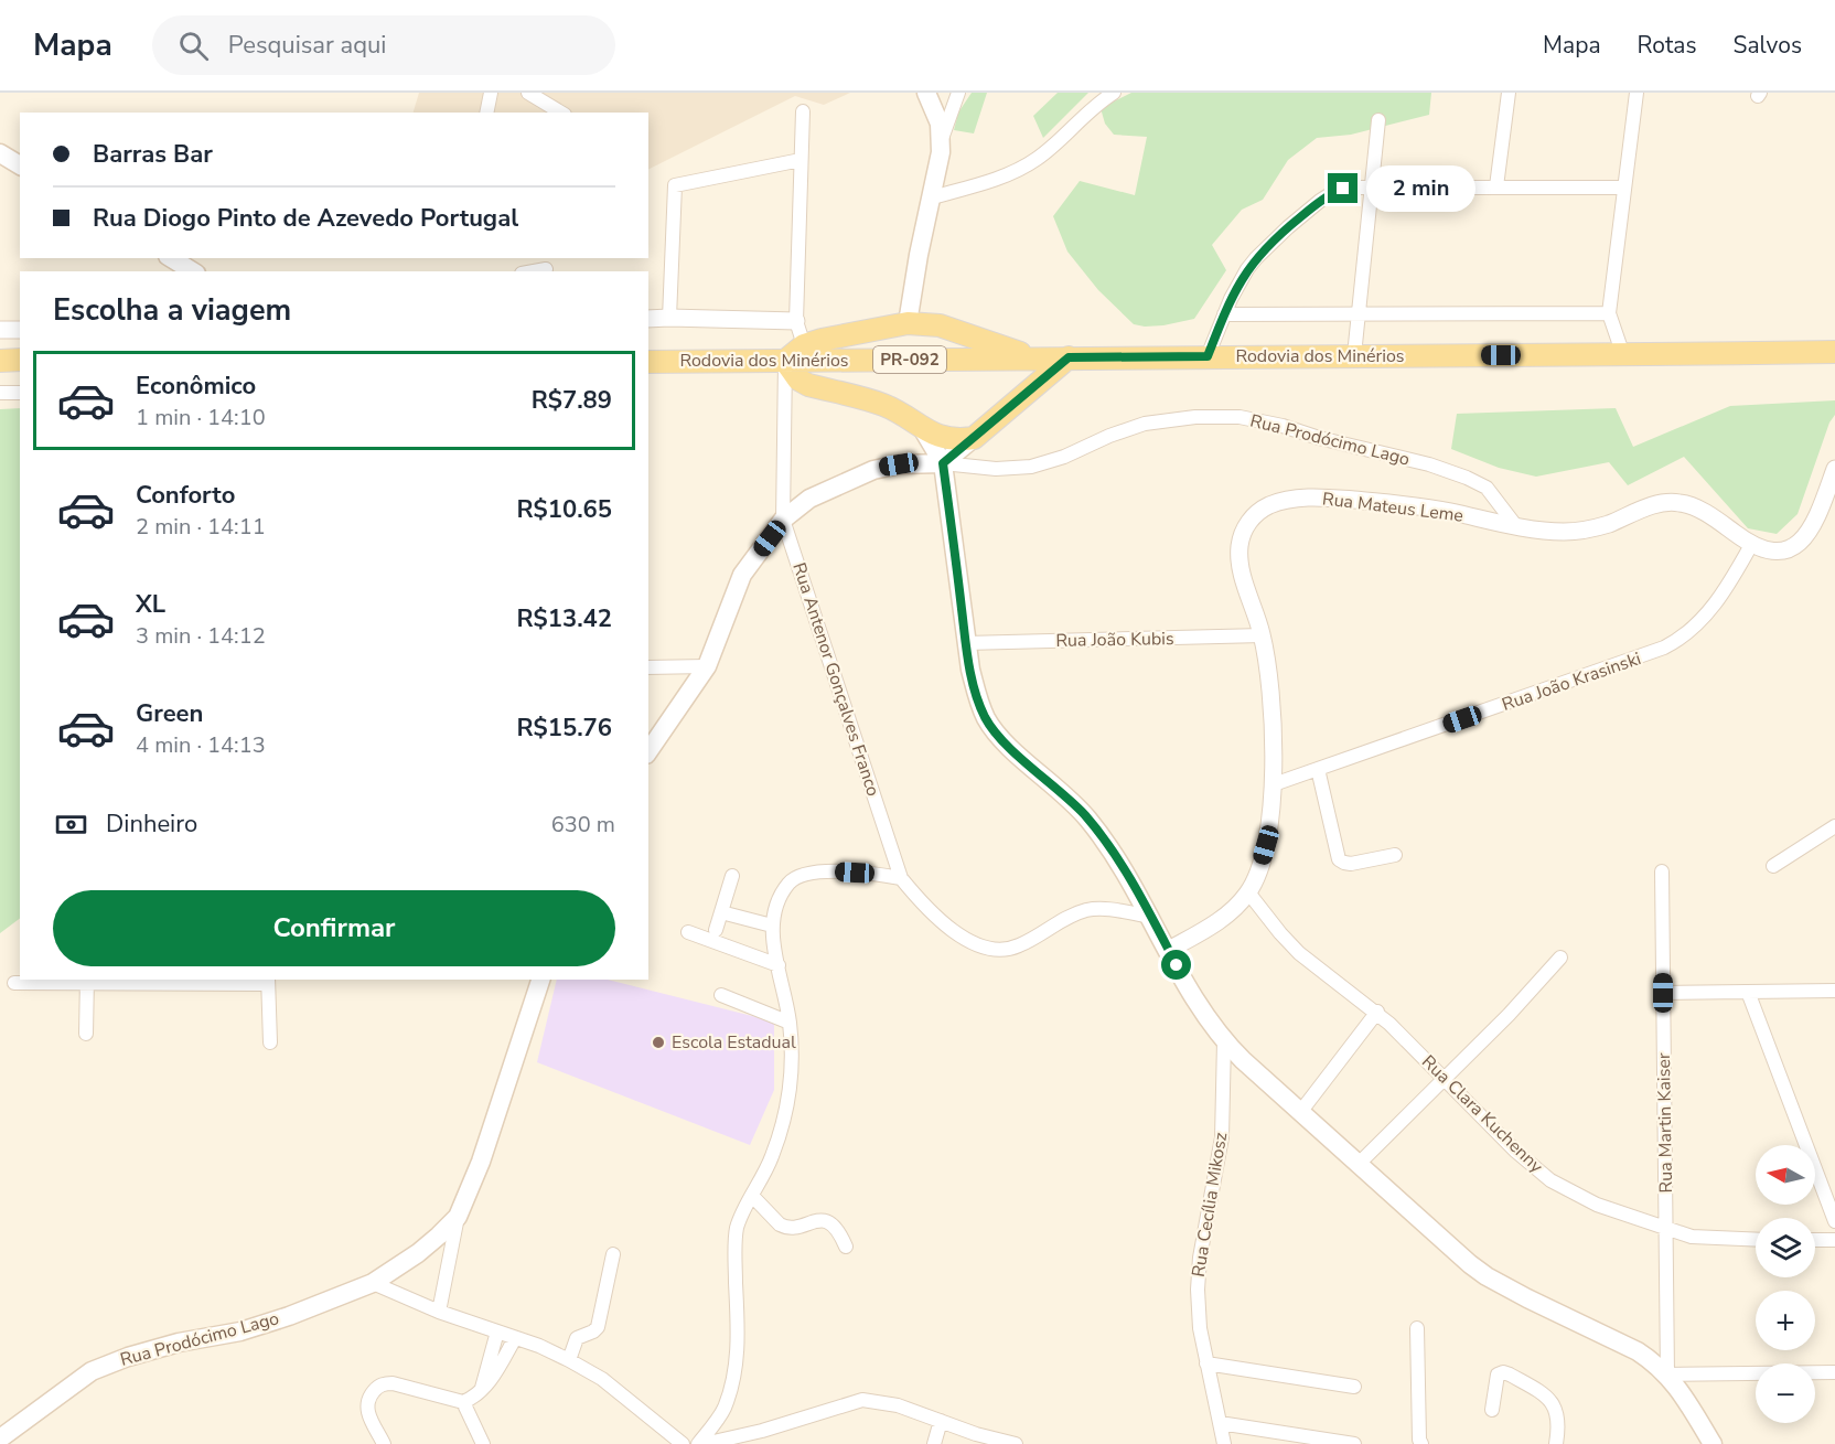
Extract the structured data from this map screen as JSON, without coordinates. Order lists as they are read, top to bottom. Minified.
{"streets":{"main road":["Rodovia dos Minérios","PR-092","Rua Prodócimo Lago"],"street":["Rua Mateus Leme","Rua João Kubis","Rua Antenor Gonçalves Franco","Rua João Krasinski","Rua Clara Kuchenny","Rua Martin Kaiser","Rua Cecília Mikosz"]},"crossings":[["Rodovia dos Minérios","Rua Antenor Gonçalves Franco"],["Rua Prodócimo Lago","Rua Mateus Leme"],["Rua Prodócimo Lago","Rua Antenor Gonçalves Franco"],["Rua Mateus Leme","Rua João Kubis"],["Rua Mateus Leme","Rua João Krasinski"],["Rua Mateus Leme","Rua Clara Kuchenny"],["Rua Clara Kuchenny","Rua Martin Kaiser"]],"places":["Escola Estadual"],"north":"left","page":{"header":"Mapa","search":"Pesquisar aqui","nav":["Mapa","Rotas","Salvos"],"banner":["Barras Bar","Rua Diogo Pinto de Azevedo Portugal"],"bubble":"2 min","heading":"Escolha a viagem","list":[{"name":"Econômico","note":"1 min · 14:10","value":"R$7.89"},{"name":"Conforto","note":"2 min · 14:11","value":"R$10.65"},{"name":"XL","note":"3 min · 14:12","value":"R$13.42"},{"name":"Green","note":"4 min · 14:13","value":"R$15.76"}],"pay":["Dinheiro","630 m"],"buttons":"Confirmar","map_buttons":["+","−"]}}
